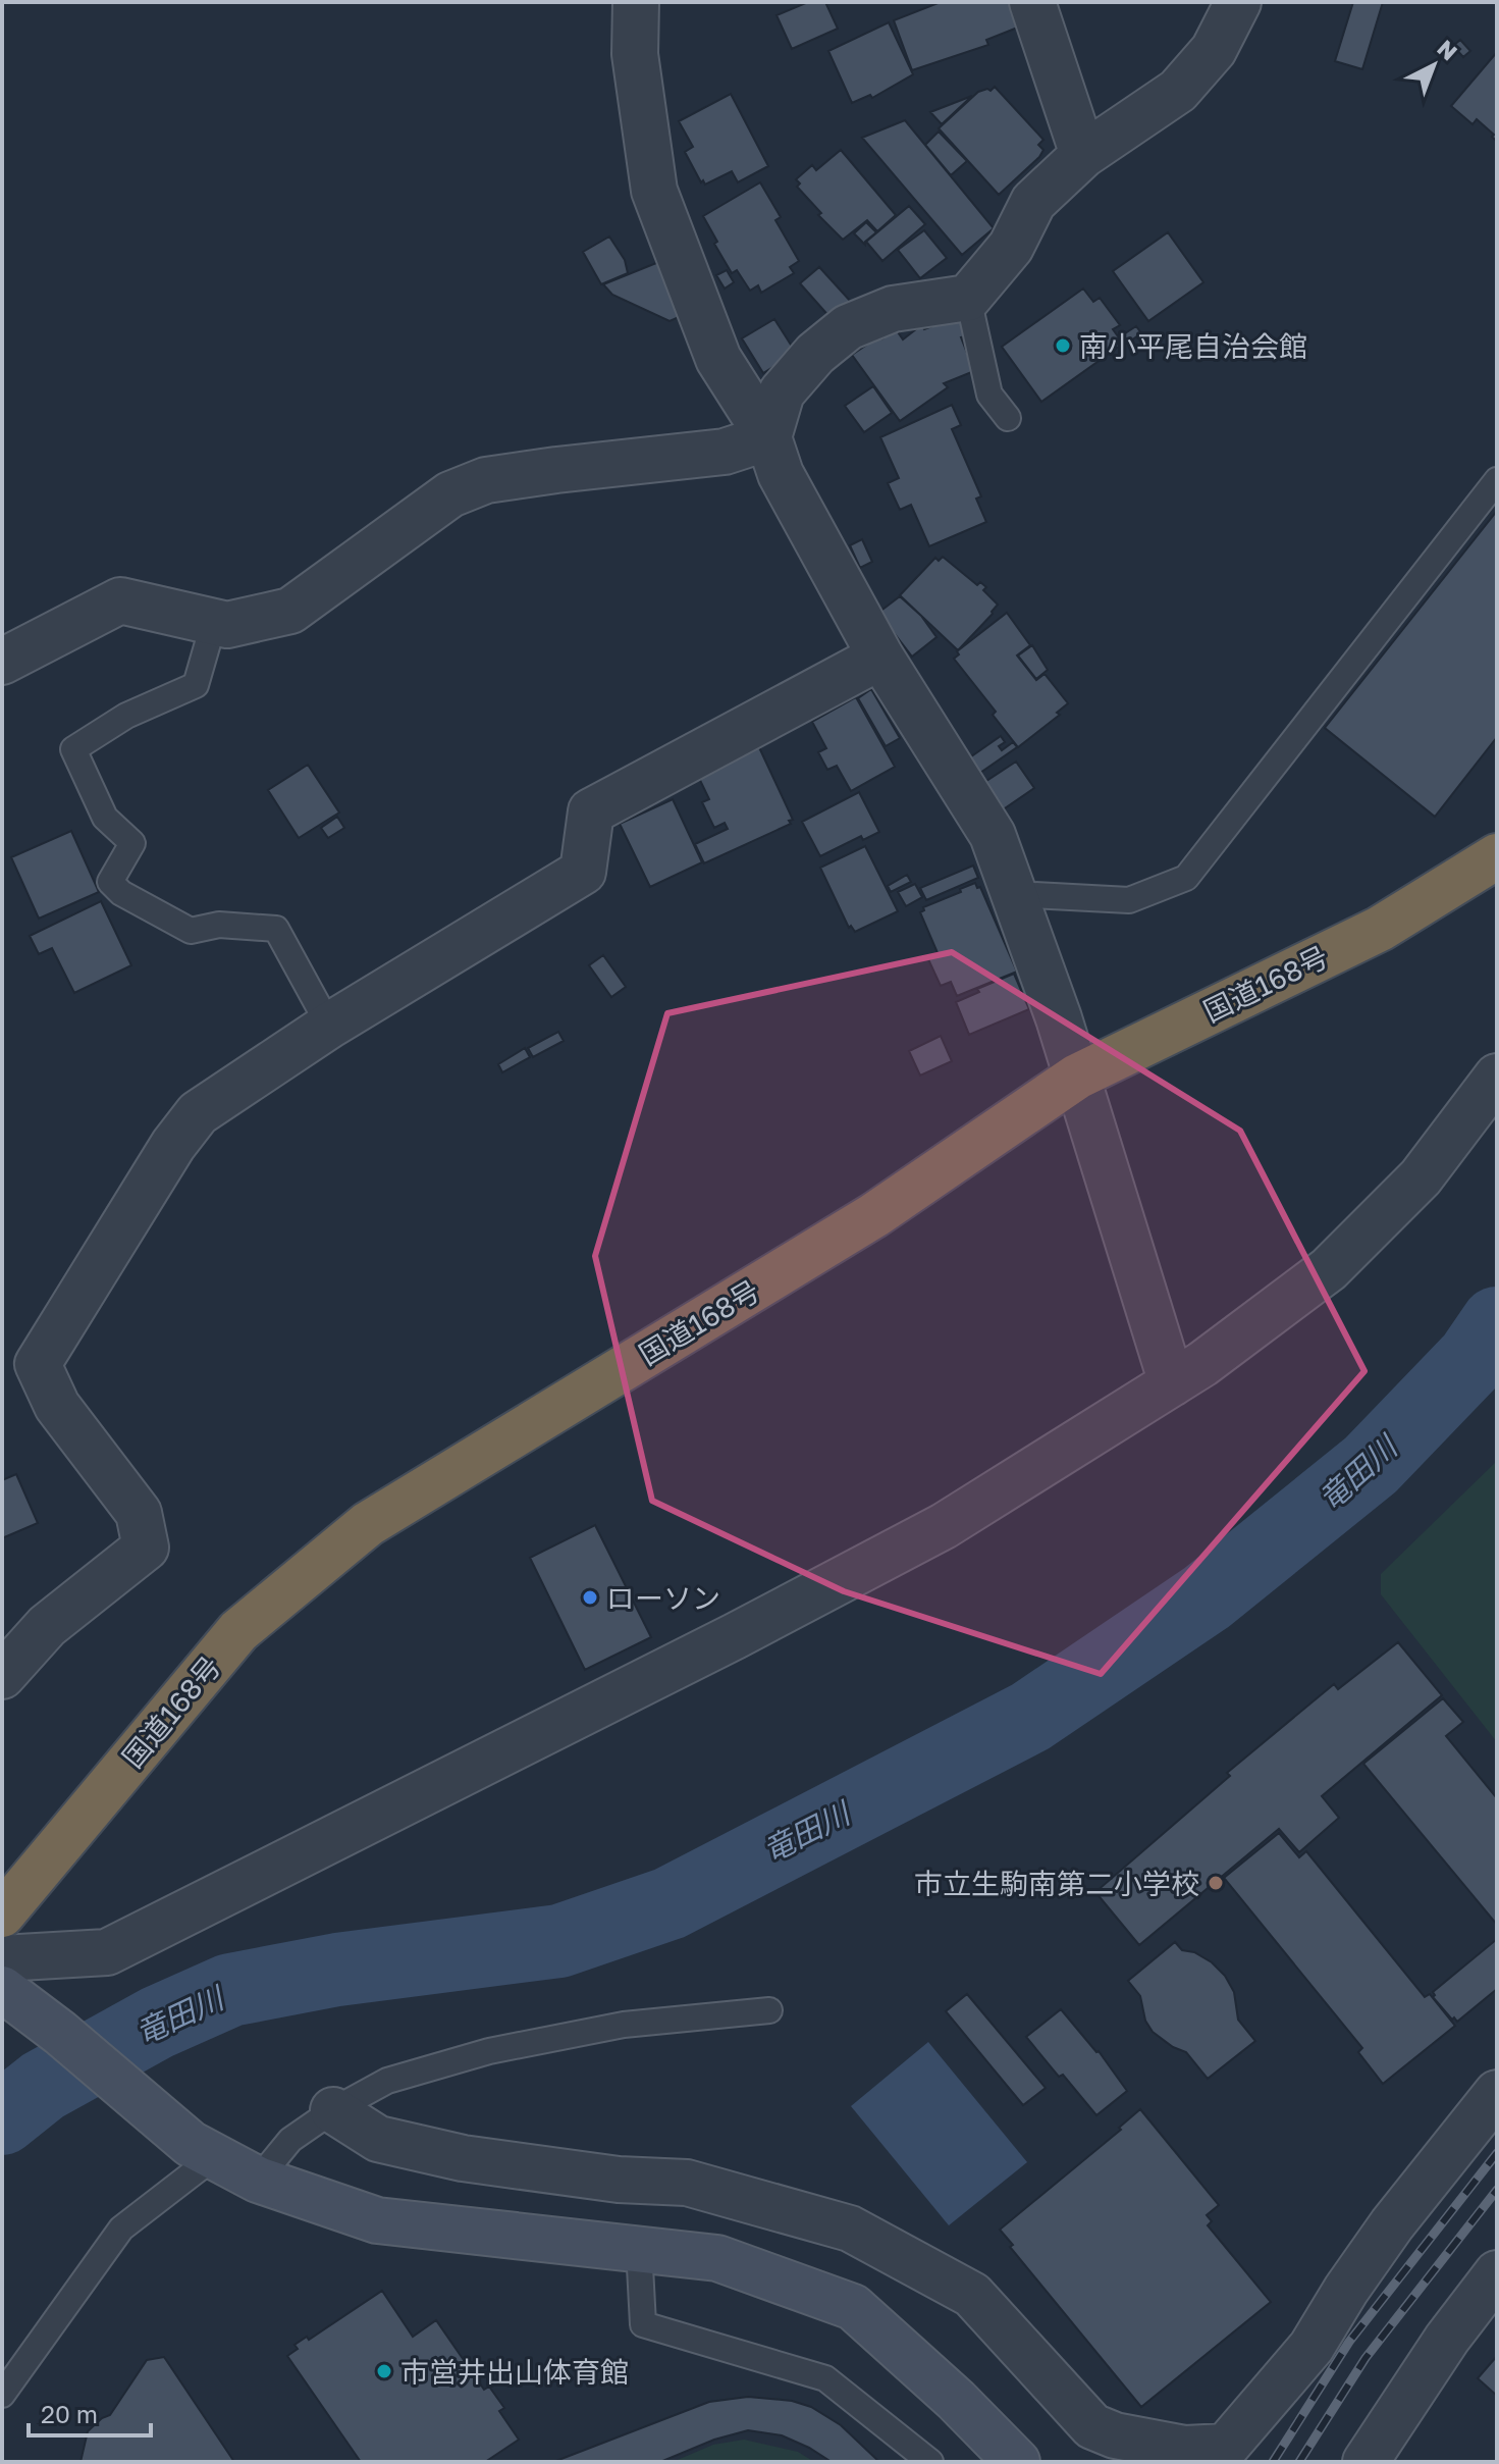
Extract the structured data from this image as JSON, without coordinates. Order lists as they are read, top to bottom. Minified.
{"streets":{"highway":["国道168号"]},"water":["竜田川"],"places":["南小平尾自治会館","ローソン","市立生駒南第二小学校","市営井出山体育館"],"scale_bar":"20 m","north":"top right"}
